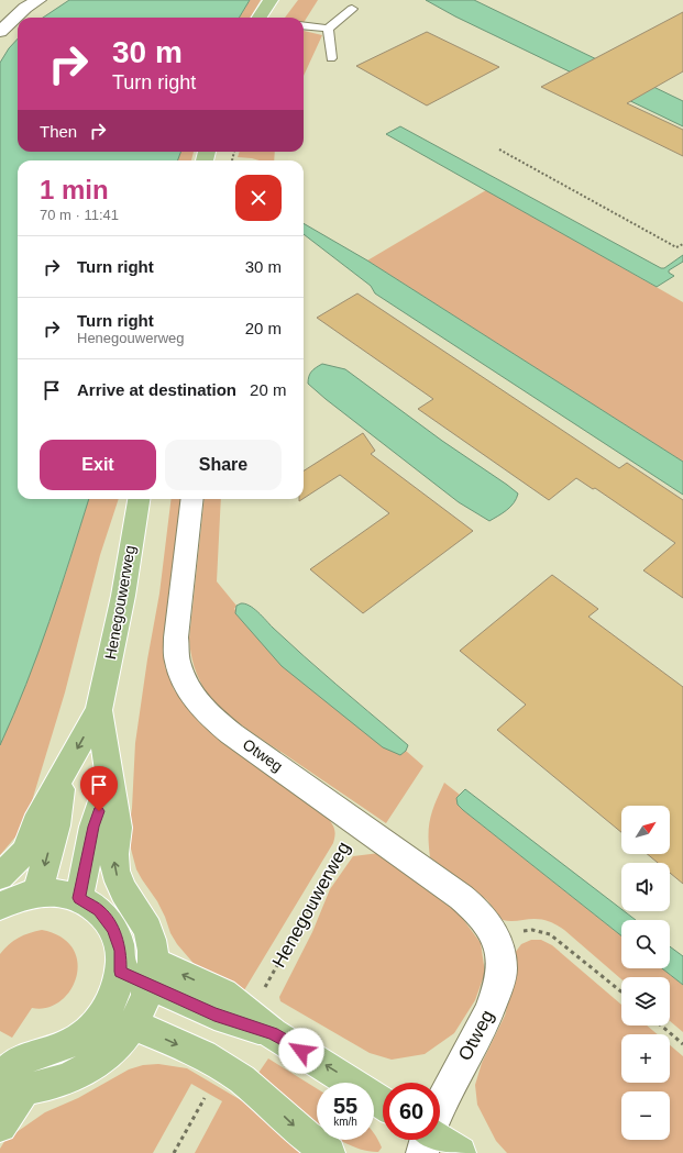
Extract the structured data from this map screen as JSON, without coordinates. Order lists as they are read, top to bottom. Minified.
{"streets":{"main road":["Henegouwerweg"],"street":["Otweg"]},"crossings":[["Henegouwerweg","Otweg"]],"north":"top right","page":{"turn":["30 m","Turn right"],"then":"Then","heading":["1 min","70 m · 11:41"],"list":[{"name":"Turn right","value":"30 m"},{"name":"Turn right","note":"Henegouwerweg","value":"20 m"},{"name":"Arrive at destination","value":"20 m"}],"buttons":["Exit","Share"],"map_buttons":["+","−"],"speed":"55 km/h","limit":"60"}}
